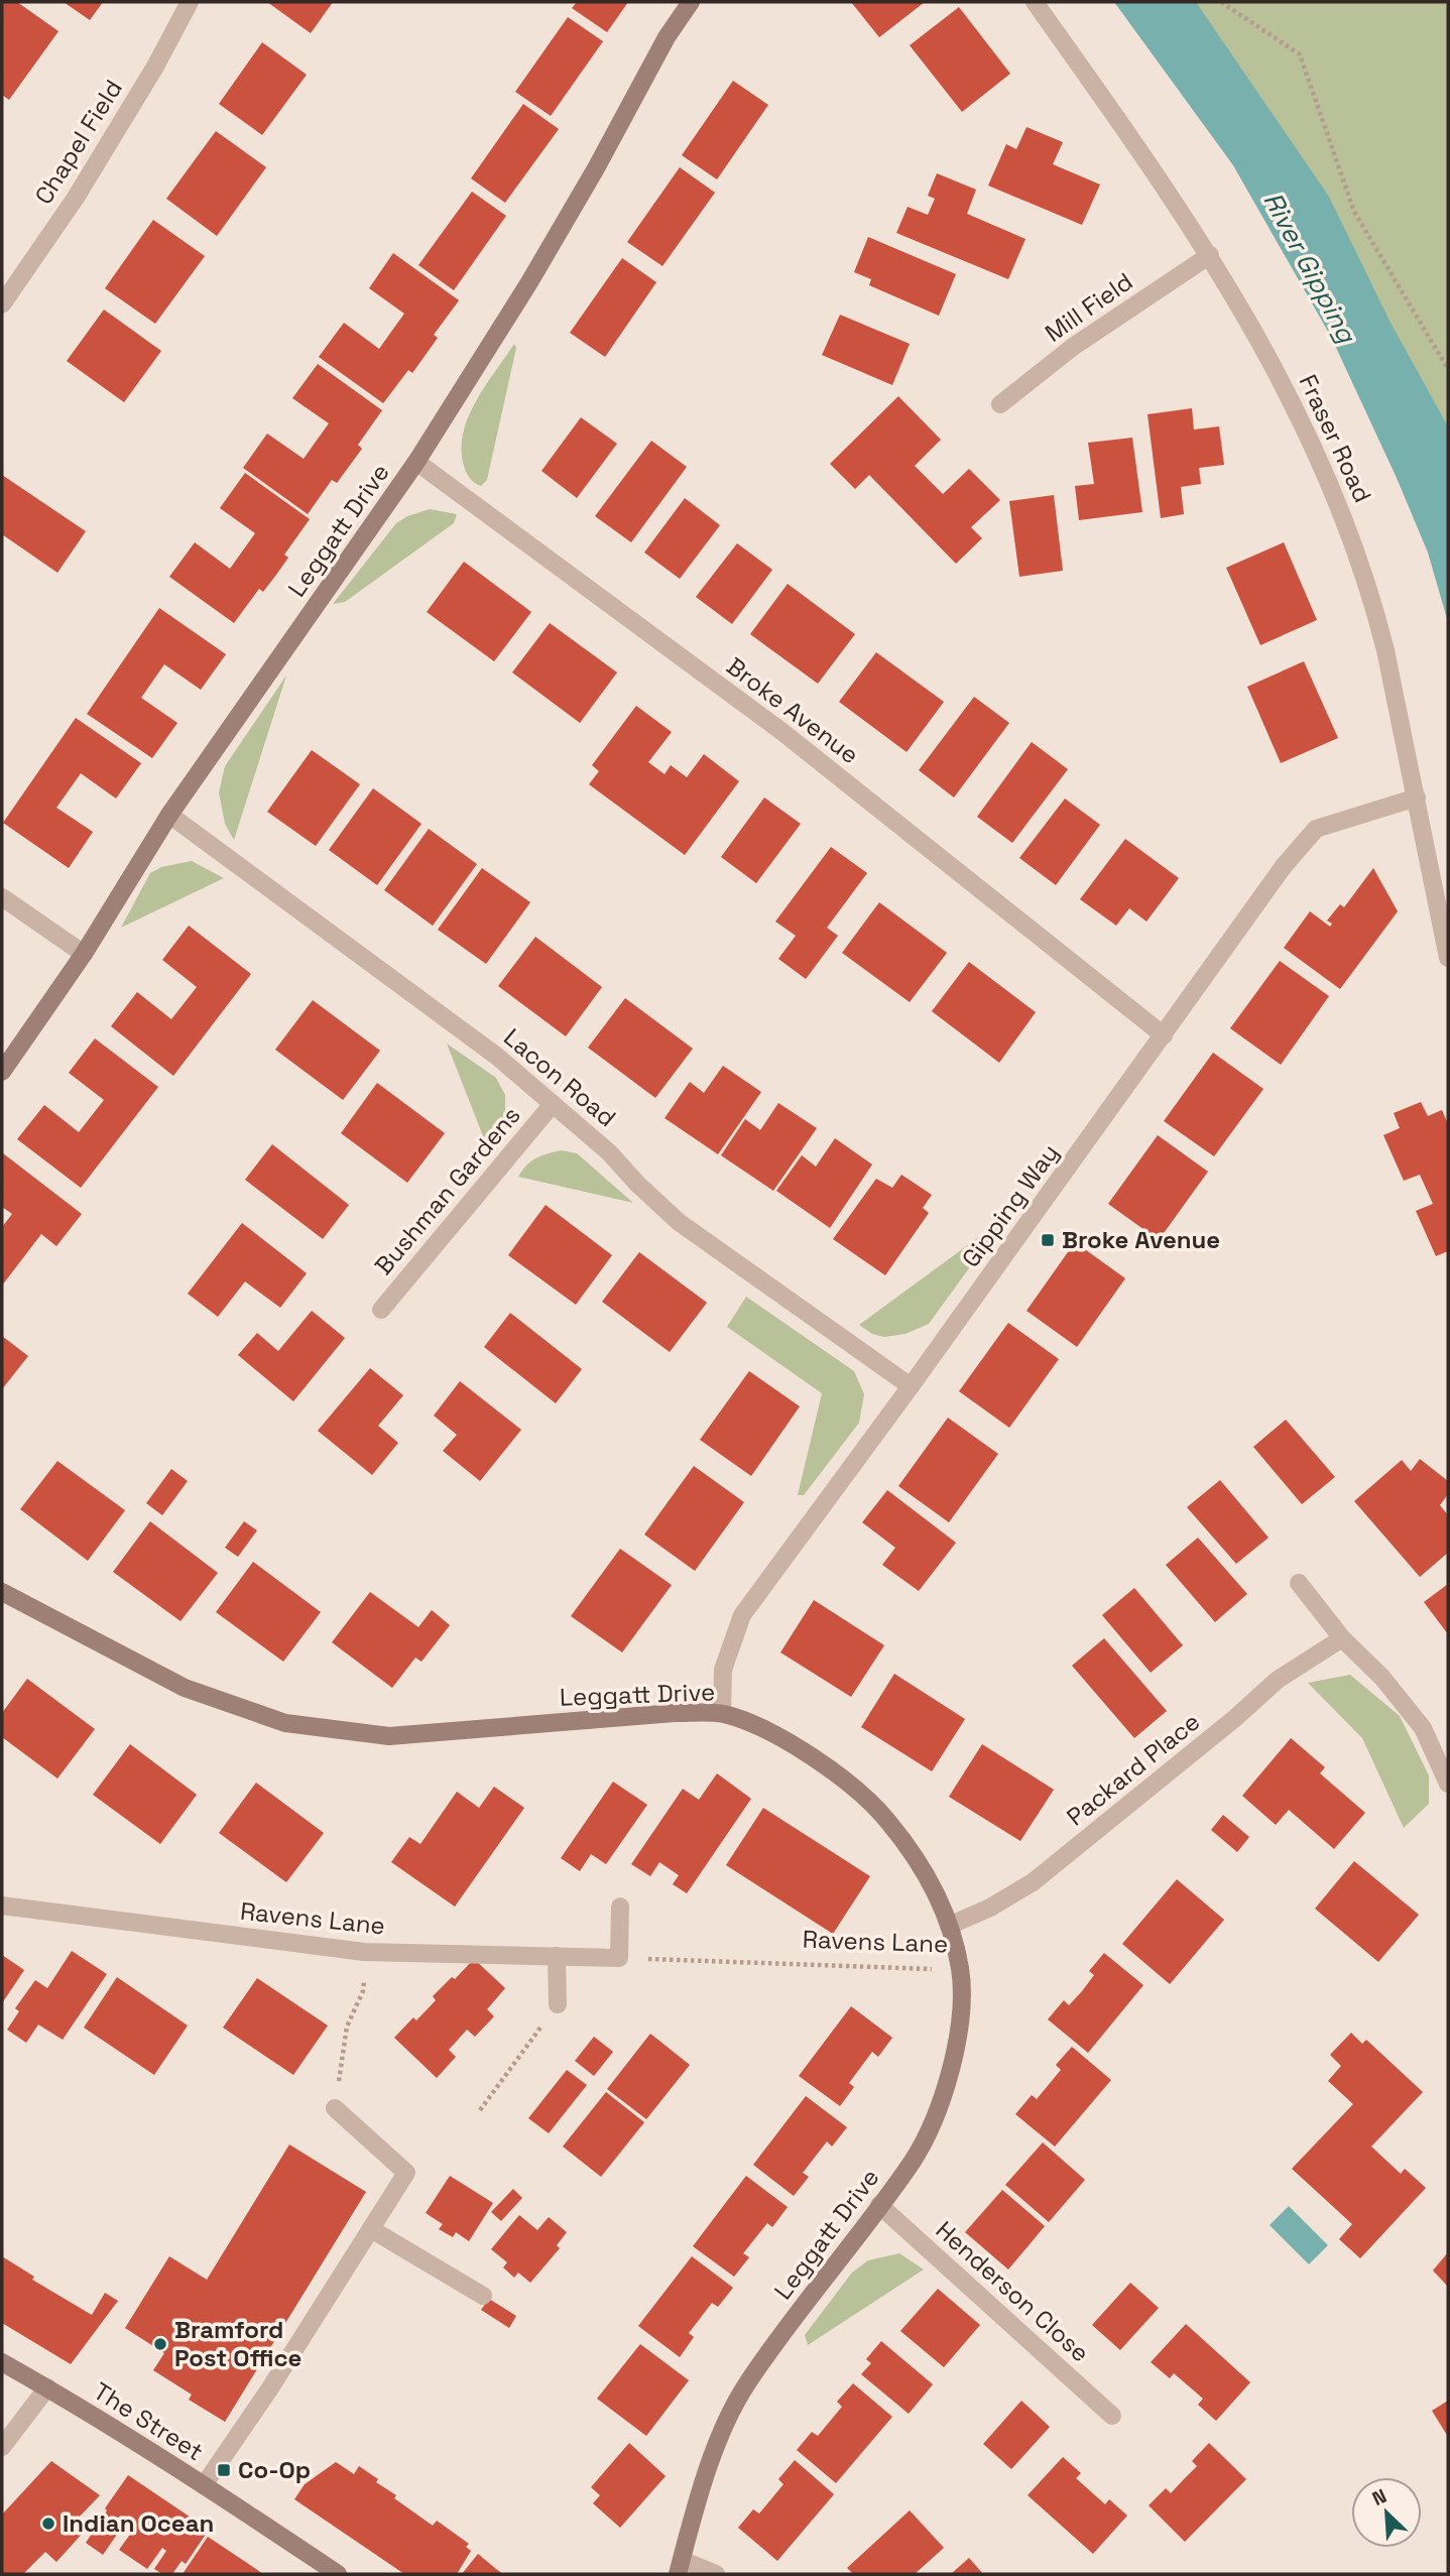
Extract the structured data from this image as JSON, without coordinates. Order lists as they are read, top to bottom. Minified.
{"streets":{"street":["Chapel Field","Mill Field","Fraser Road","Leggatt Drive","Broke Avenue","Lacon Road","Bushman Gardens","Gipping Way","Packard Place","Ravens Lane","Henderson Close","The Street"]},"crossings":[["Mill Field","Fraser Road"],["Fraser Road","Gipping Way"],["Leggatt Drive","Broke Avenue"],["Leggatt Drive","Lacon Road"],["Leggatt Drive","Gipping Way"],["Leggatt Drive","Packard Place"],["Leggatt Drive","Ravens Lane"],["Leggatt Drive","Henderson Close"],["Broke Avenue","Gipping Way"],["Lacon Road","Bushman Gardens"],["Lacon Road","Gipping Way"]],"water":["River Gipping"],"places":{"transit":["Broke Avenue","Co-Op"],"other":["Bramford Post Office","Indian Ocean"]},"north":"top left"}
